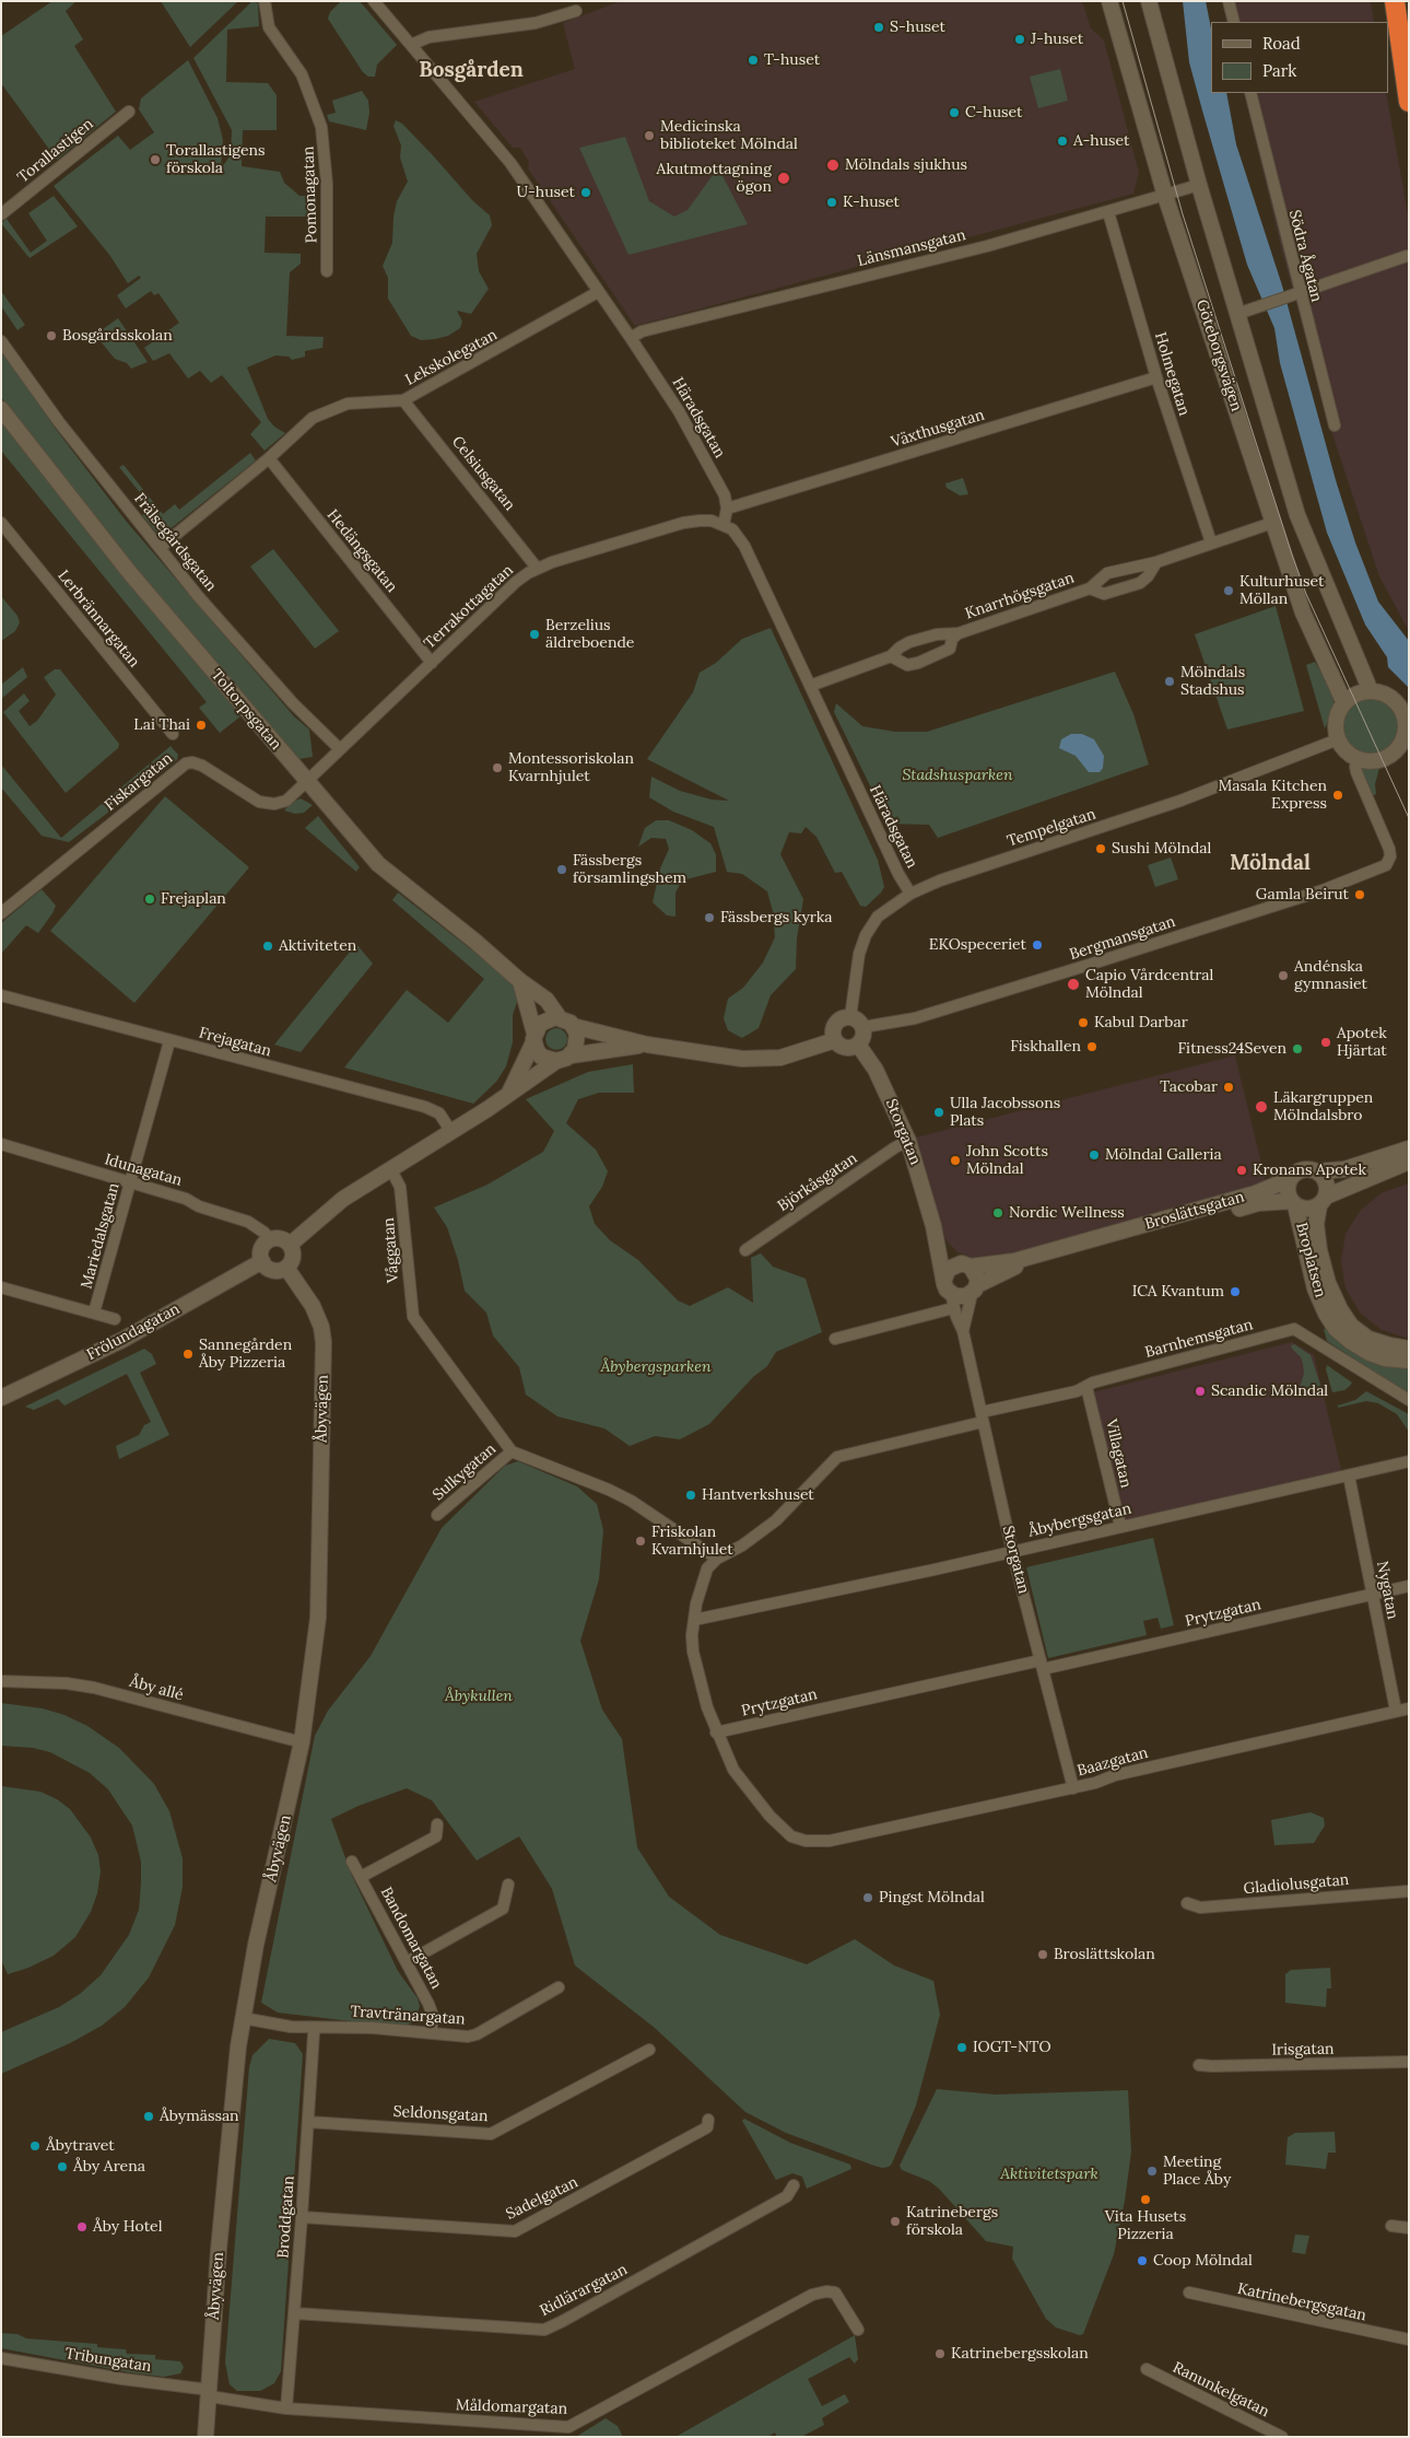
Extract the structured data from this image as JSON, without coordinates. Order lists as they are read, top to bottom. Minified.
{"streets":{"street":["Torallastigen","Pomonagatan","Länsmansgatan","Södra Ågatan","Göteborgsvägen","Lekskolegatan","Holmegatan","Häradsgatan","Växthusgatan","Celsiusgatan","Frälsegårdsgatan","Hedängsgatan","Knarrhögsgatan","Terrakottagatan","Lerbrännargatan","Toltorpsgatan","Fiskargatan","Tempelgatan","Bergmansgatan","Frejagatan","Storgatan","Idunagatan","Björkåsgatan","Broslättsgatan","Mariedalsgatan","Våggatan","Broplatsen","Frölundagatan","Barnhemsgatan","Åbyvägen","Villagatan","Sulkygatan","Åbybergsgatan","Nygatan","Prytzgatan","Åby allé","Baazgatan","Gladiolusgatan","Bandomargatan","Travtränargatan","Irisgatan","Seldonsgatan","Sadelgatan","Broddgatan","Ridlärargatan","Katrinebergsgatan","Tribungatan","Ranunkelgatan","Måldomargatan"]},"crossings":[["Länsmansgatan","Göteborgsvägen"],["Länsmansgatan","Holmegatan"],["Länsmansgatan","Häradsgatan"],["Göteborgsvägen","Knarrhögsgatan"],["Göteborgsvägen","Tempelgatan"],["Göteborgsvägen","Bergmansgatan"],["Lekskolegatan","Häradsgatan"],["Lekskolegatan","Celsiusgatan"],["Lekskolegatan","Frälsegårdsgatan"],["Lekskolegatan","Hedängsgatan"],["Holmegatan","Växthusgatan"],["Holmegatan","Knarrhögsgatan"],["Häradsgatan","Växthusgatan"],["Häradsgatan","Knarrhögsgatan"],["Häradsgatan","Terrakottagatan"],["Häradsgatan","Tempelgatan"],["Celsiusgatan","Terrakottagatan"],["Frälsegårdsgatan","Terrakottagatan"],["Hedängsgatan","Terrakottagatan"],["Terrakottagatan","Toltorpsgatan"],["Terrakottagatan","Fiskargatan"],["Toltorpsgatan","Fiskargatan"],["Tempelgatan","Bergmansgatan"],["Tempelgatan","Storgatan"],["Bergmansgatan","Storgatan"],["Frejagatan","Mariedalsgatan"],["Storgatan","Björkåsgatan"],["Storgatan","Broslättsgatan"],["Storgatan","Barnhemsgatan"],["Storgatan","Åbybergsgatan"],["Storgatan","Prytzgatan"],["Storgatan","Baazgatan"],["Idunagatan","Mariedalsgatan"],["Idunagatan","Frölundagatan"],["Idunagatan","Åbyvägen"],["Broslättsgatan","Broplatsen"],["Våggatan","Sulkygatan"],["Frölundagatan","Åbyvägen"],["Barnhemsgatan","Villagatan"],["Barnhemsgatan","Baazgatan"],["Åbyvägen","Åby allé"],["Åbyvägen","Travtränargatan"],["Åbyvägen","Tribungatan"],["Åbyvägen","Måldomargatan"],["Villagatan","Åbybergsgatan"],["Åbybergsgatan","Nygatan"],["Åbybergsgatan","Baazgatan"],["Nygatan","Prytzgatan"],["Nygatan","Baazgatan"],["Prytzgatan","Baazgatan"],["Bandomargatan","Travtränargatan"],["Travtränargatan","Broddgatan"],["Seldonsgatan","Broddgatan"],["Sadelgatan","Broddgatan"],["Broddgatan","Ridlärargatan"],["Broddgatan","Måldomargatan"],["Tribungatan","Måldomargatan"]],"districts":["Bosgården","Mölndal"],"parks":["Stadshusparken","Åbybergsparken","Åbykullen","Aktivitetspark"],"places":["S-huset","J-huset","T-huset","C-huset","Medicinska biblioteket Mölndal","A-huset","Torallastigens förskola","Mölndals sjukhus","Akutmottagning ögon","U-huset","K-huset","Bosgårdsskolan","Kulturhuset Möllan","Berzelius äldreboende","Mölndals Stadshus","Lai Thai","Montessoriskolan Kvarnhjulet","Masala Kitchen Express","Sushi Mölndal","Fässbergs församlingshem","Gamla Beirut","Frejaplan","Fässbergs kyrka","EKOspeceriet","Aktiviteten","Andénska gymnasiet","Capio Vårdcentral Mölndal","Kabul Darbar","Apotek Hjärtat","Fiskhallen","Fitness24Seven","Tacobar","Läkargruppen Mölndalsbro","Ulla Jacobssons Plats","Mölndal Galleria","John Scotts Mölndal","Kronans Apotek","Nordic Wellness","ICA Kvantum","Sannegården Åby Pizzeria","Scandic Mölndal","Hantverkshuset","Friskolan Kvarnhjulet","Pingst Mölndal","Broslättskolan","IOGT-NTO","Åbymässan","Åbytravet","Åby Arena","Meeting Place Åby","Vita Husets Pizzeria","Katrinebergs förskola","Åby Hotel","Coop Mölndal","Katrinebergsskolan"],"legend":["Road","Park"]}
